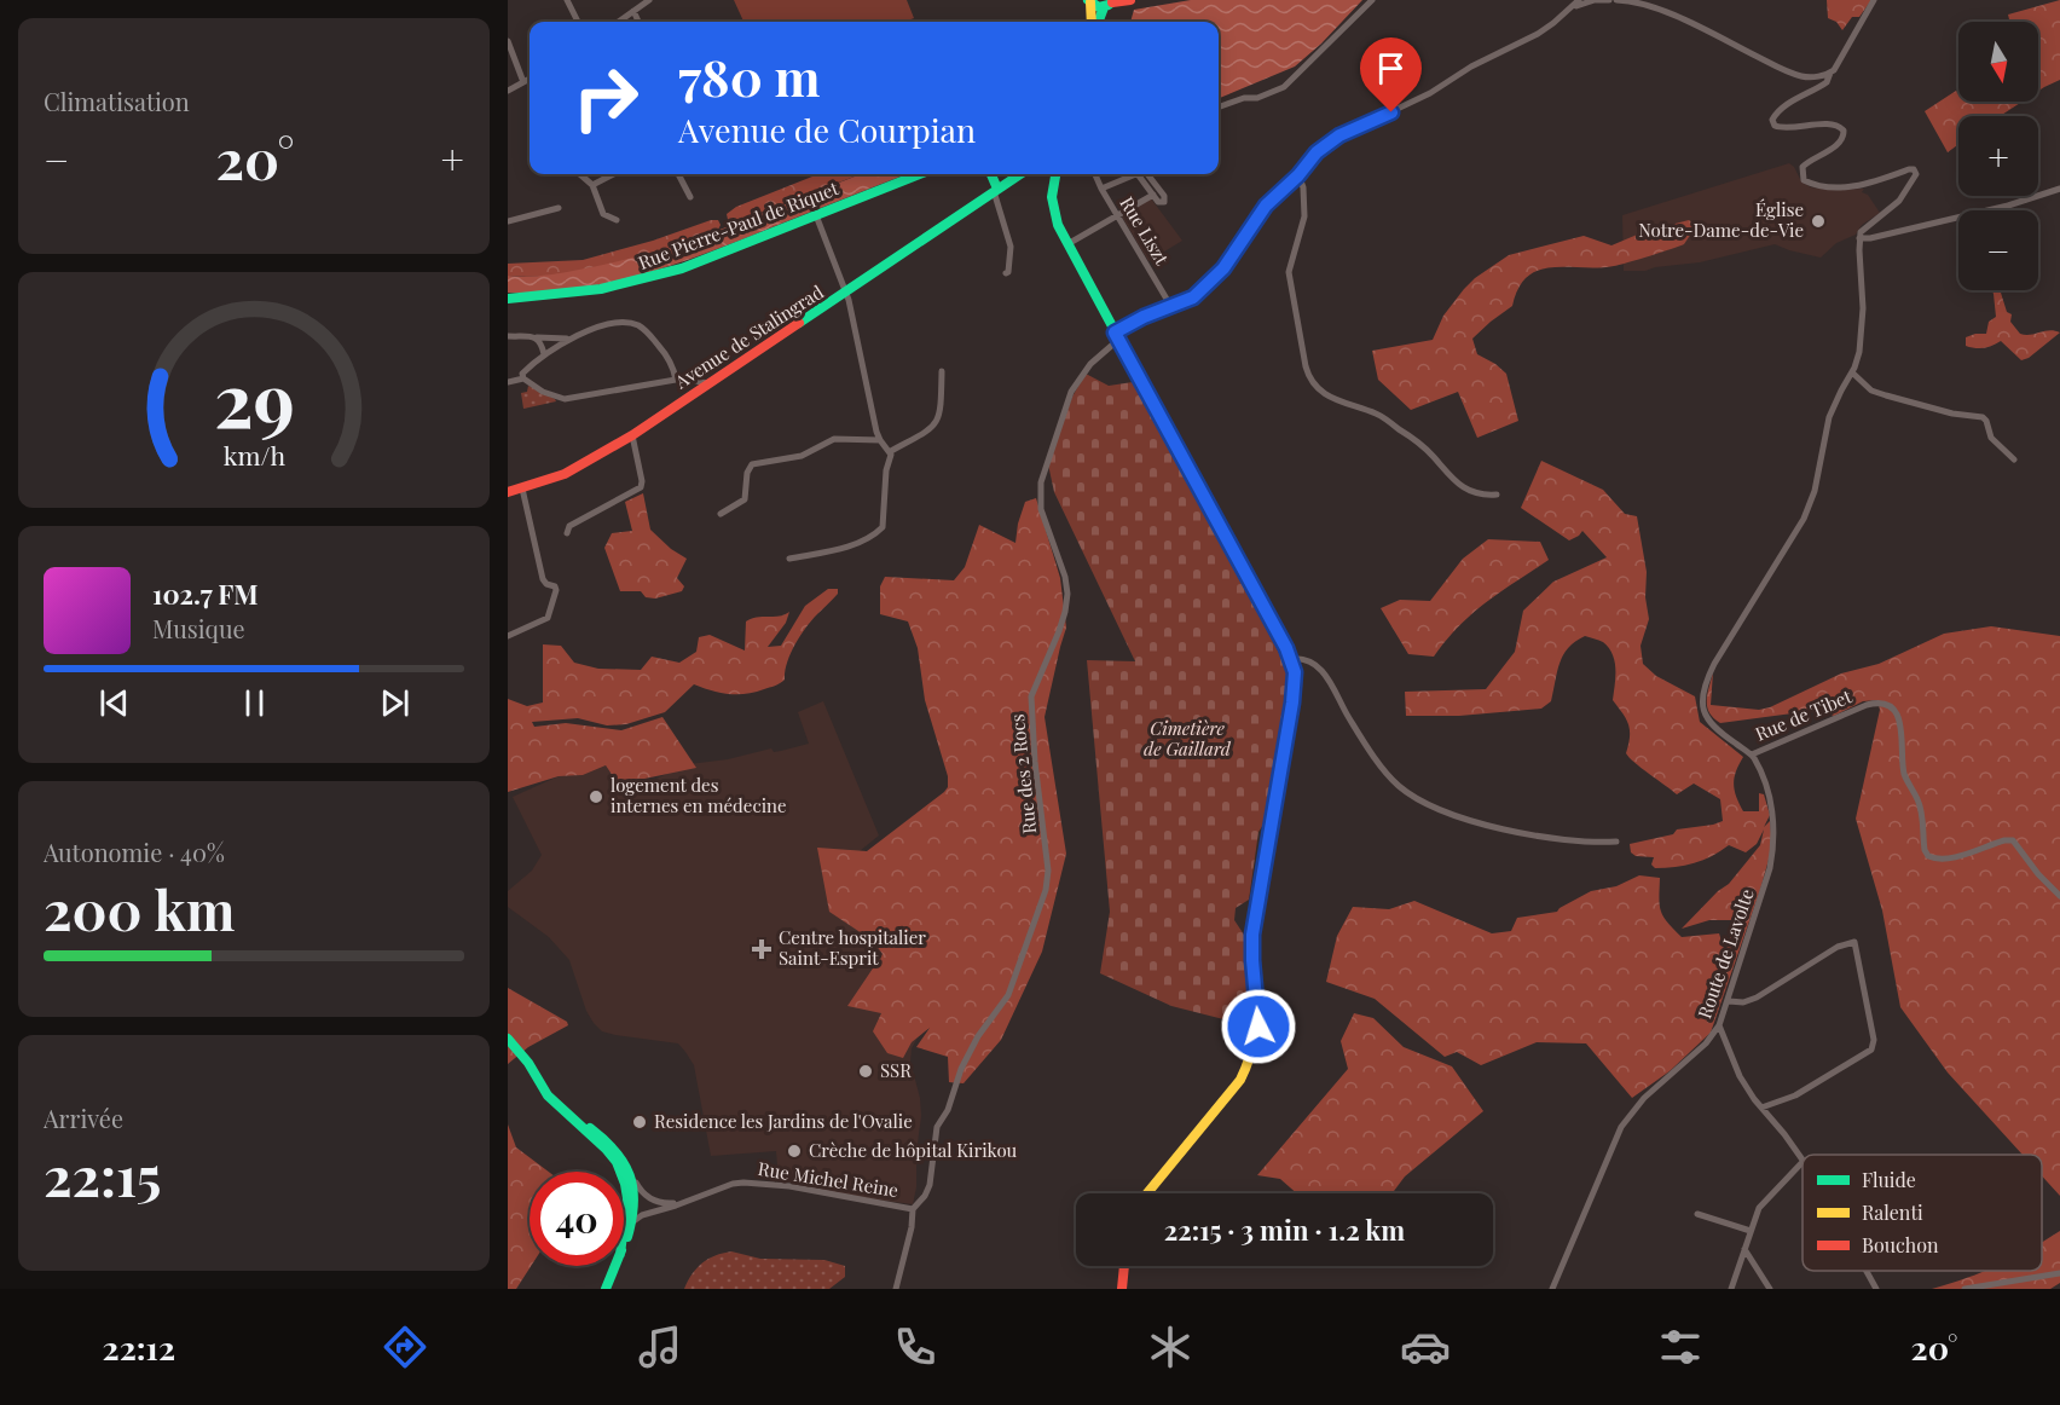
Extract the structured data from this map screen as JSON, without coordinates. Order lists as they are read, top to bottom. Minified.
{"streets":{"street":["Rue Pierre-Paul de Riquet","Rue Liszt","Avenue de Stalingrad","Rue de Tibet","Rue des 2 Rocs","Route de Lavolte","Rue Michel Reine"]},"crossings":[["Rue Liszt","Rue des 2 Rocs"],["Rue de Tibet","Route de Lavolte"],["Rue des 2 Rocs","Rue Michel Reine"]],"parks":["Cimetière de Gaillard"],"places":{"other":["Église Notre-Dame-de-Vie","logement des internes en médecine","SSR","Residence les Jardins de l'Ovalie","Crèche de hôpital Kirikou"],"health":["Centre hospitalier Saint-Esprit"]},"legend":["Fluide","Ralenti","Bouchon"],"north":"bottom","page":{"tile":["Climatisation",["Autonomie · 40%","200 km"],["Arrivée","22:15"]],"map_buttons":["+","−"],"turn":["780 m","Avenue de Courpian"],"heat":["−","20°","+"],"song":["102.7 FM","Musique"],"limit":"40","trip":"22:15 · 3 min · 1.2 km","tabs":["22:12","20°"],"gauge":["29","km/h"]}}
